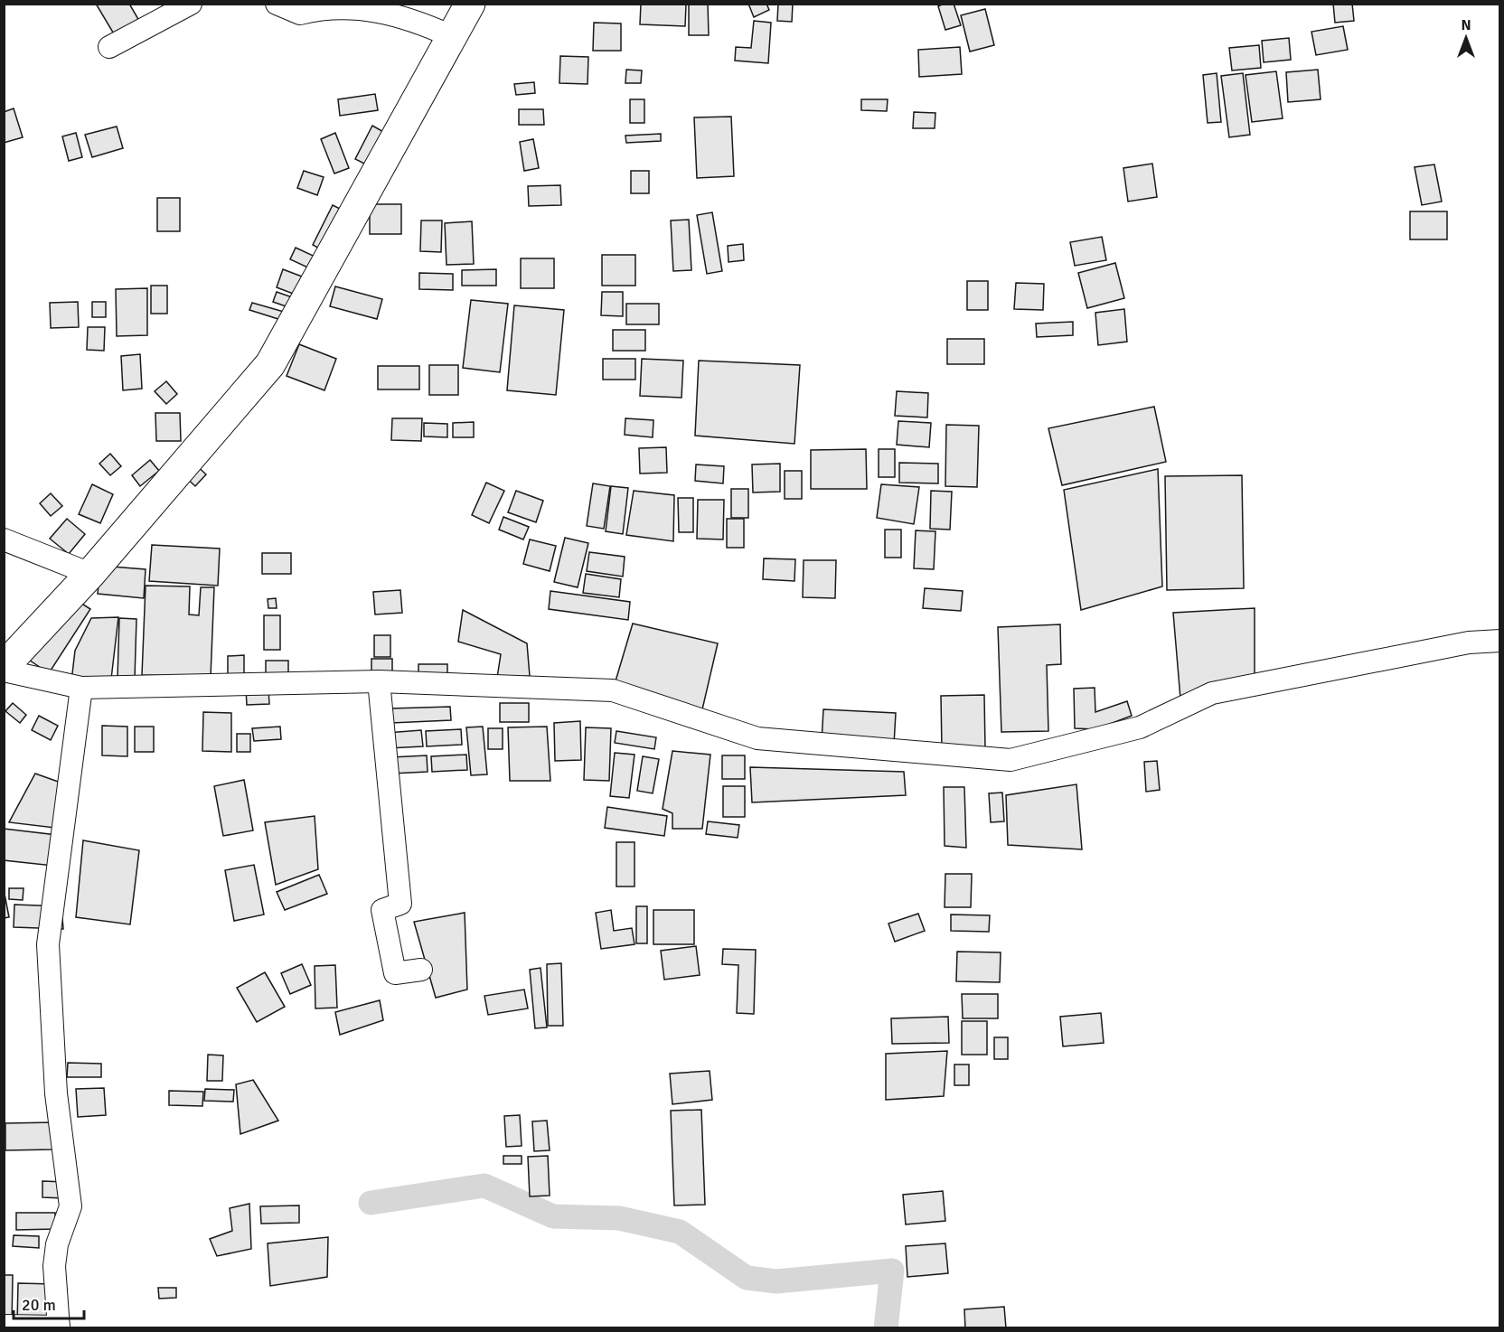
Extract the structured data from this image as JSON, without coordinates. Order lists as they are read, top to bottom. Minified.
{"scale_bar":"20 m","north":"top"}
